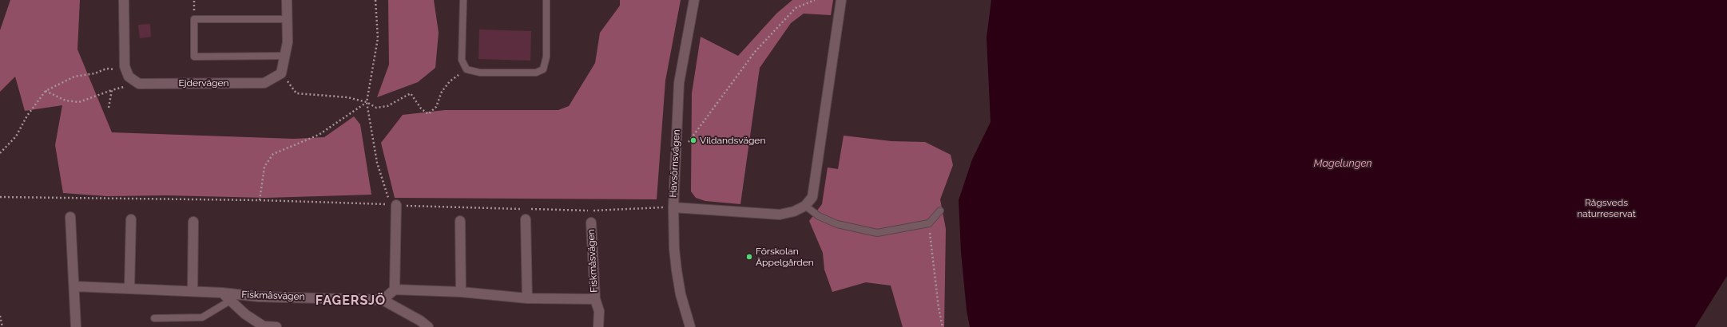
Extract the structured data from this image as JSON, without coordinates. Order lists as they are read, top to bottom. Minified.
{"streets":{"street":["Ejdervägen","Havsörnsvägen","Fiskmåsvägen"]},"districts":["FAGERSJÖ"],"water":["Magelungen"],"parks":["Rågsveds naturreservat"],"places":["Vildandsvägen","Förskolan Äppelgården"]}
